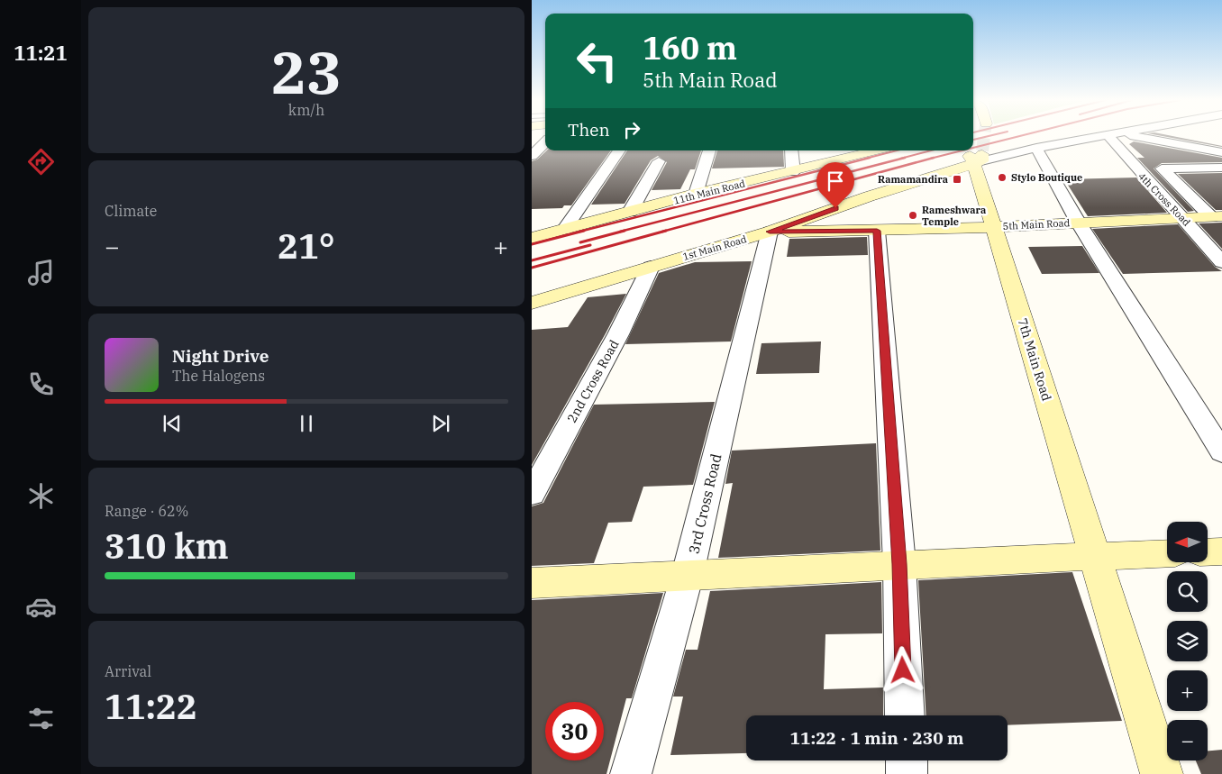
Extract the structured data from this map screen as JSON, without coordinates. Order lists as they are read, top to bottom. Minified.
{"streets":{"main road":["11th Main Road","5th Main Road","1st Main Road","7th Main Road"],"street":["4th Cross Road","2nd Cross Road","3rd Cross Road"]},"crossings":[["4th Cross Road","5th Main Road"],["5th Main Road","1st Main Road"],["5th Main Road","7th Main Road"],["5th Main Road","3rd Cross Road"],["1st Main Road","7th Main Road"],["1st Main Road","2nd Cross Road"],["1st Main Road","3rd Cross Road"]],"places":{"other":["Stylo Boutique","Rameshwara Temple"],"transit":["Ramamandira"]},"north":"left","page":{"tabs":"11:21","tile":[["23","km/h"],"Climate",["Range · 62%","310 km"],["Arrival","11:22"]],"turn":["160 m","5th Main Road"],"then":"Then","heat":["−","21°","+"],"song":["Night Drive","The Halogens"],"map_buttons":["+","−"],"limit":"30","trip":"11:22 · 1 min · 230 m"}}
